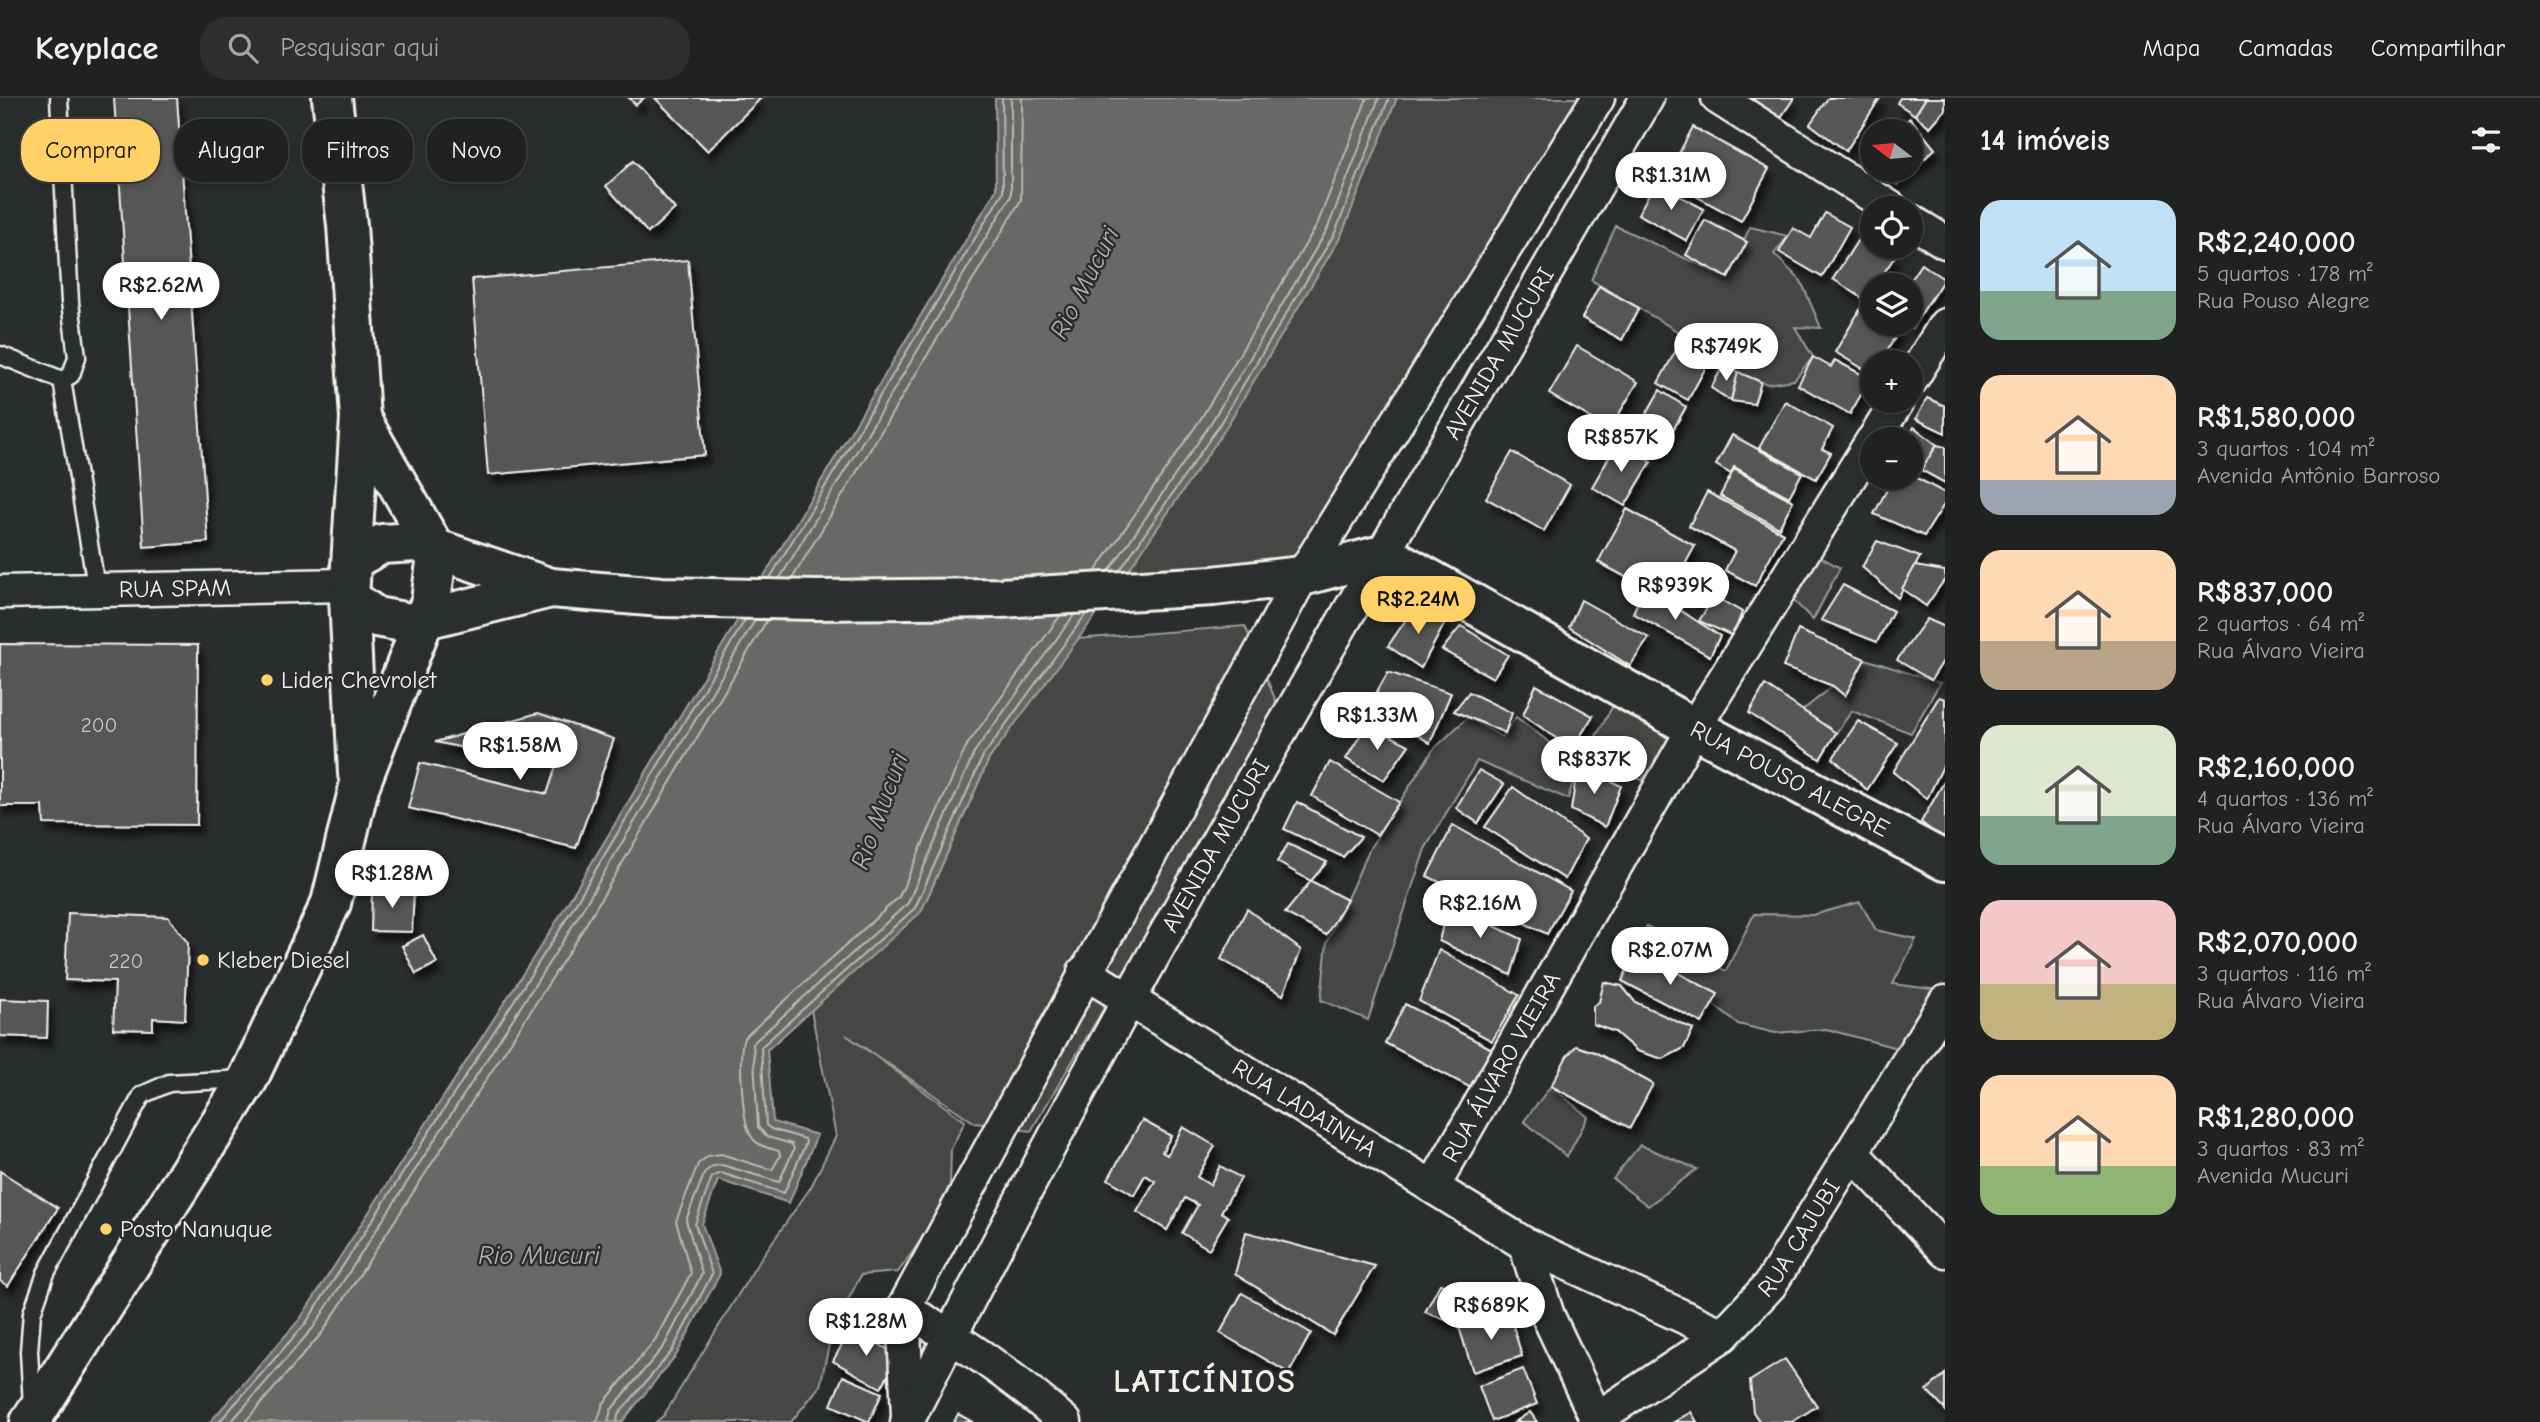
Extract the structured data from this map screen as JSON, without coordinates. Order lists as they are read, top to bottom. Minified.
{"streets":{"main road":["RUA POUSO ALEGRE"],"street":["AVENIDA MUCURI","RUA SPAM","RUA ÁLVARO VIEIRA","RUA LADAINHA","RUA CAJUBI"]},"crossings":[["AVENIDA MUCURI","RUA POUSO ALEGRE"],["AVENIDA MUCURI","RUA LADAINHA"],["RUA POUSO ALEGRE","RUA ÁLVARO VIEIRA"],["RUA ÁLVARO VIEIRA","RUA LADAINHA"],["RUA LADAINHA","RUA CAJUBI"]],"districts":["LATICÍNIOS"],"water":["Rio Mucuri"],"places":["Lider Chevrolet","Kleber Diesel","Posto Nanuque"],"house_numbers":["200","220"],"north":"left","page":{"header":"Keyplace","search":"Pesquisar aqui","nav":["Mapa","Camadas","Compartilhar"],"heading":"14 imóveis","map_buttons":["+","−"],"chip":["Comprar","Alugar","Filtros","Novo"],"price":["R$1.31M","R$2.62M","R$749K","R$857K","R$939K","R$2.24M","R$1.33M","R$1.58M","R$837K","R$1.28M","R$2.16M","R$2.07M","R$689K","R$1.28M"],"list":[{"name":"R$2,240,000","note":"5 quartos · 178 m² · Rua Pouso Alegre"},{"name":"R$1,580,000","note":"3 quartos · 104 m² · Avenida Antônio Barroso"},{"name":"R$837,000","note":"2 quartos · 64 m² · Rua Álvaro Vieira"},{"name":"R$2,160,000","note":"4 quartos · 136 m² · Rua Álvaro Vieira"},{"name":"R$2,070,000","note":"3 quartos · 116 m² · Rua Álvaro Vieira"},{"name":"R$1,280,000","note":"3 quartos · 83 m² · Avenida Mucuri"}]}}
